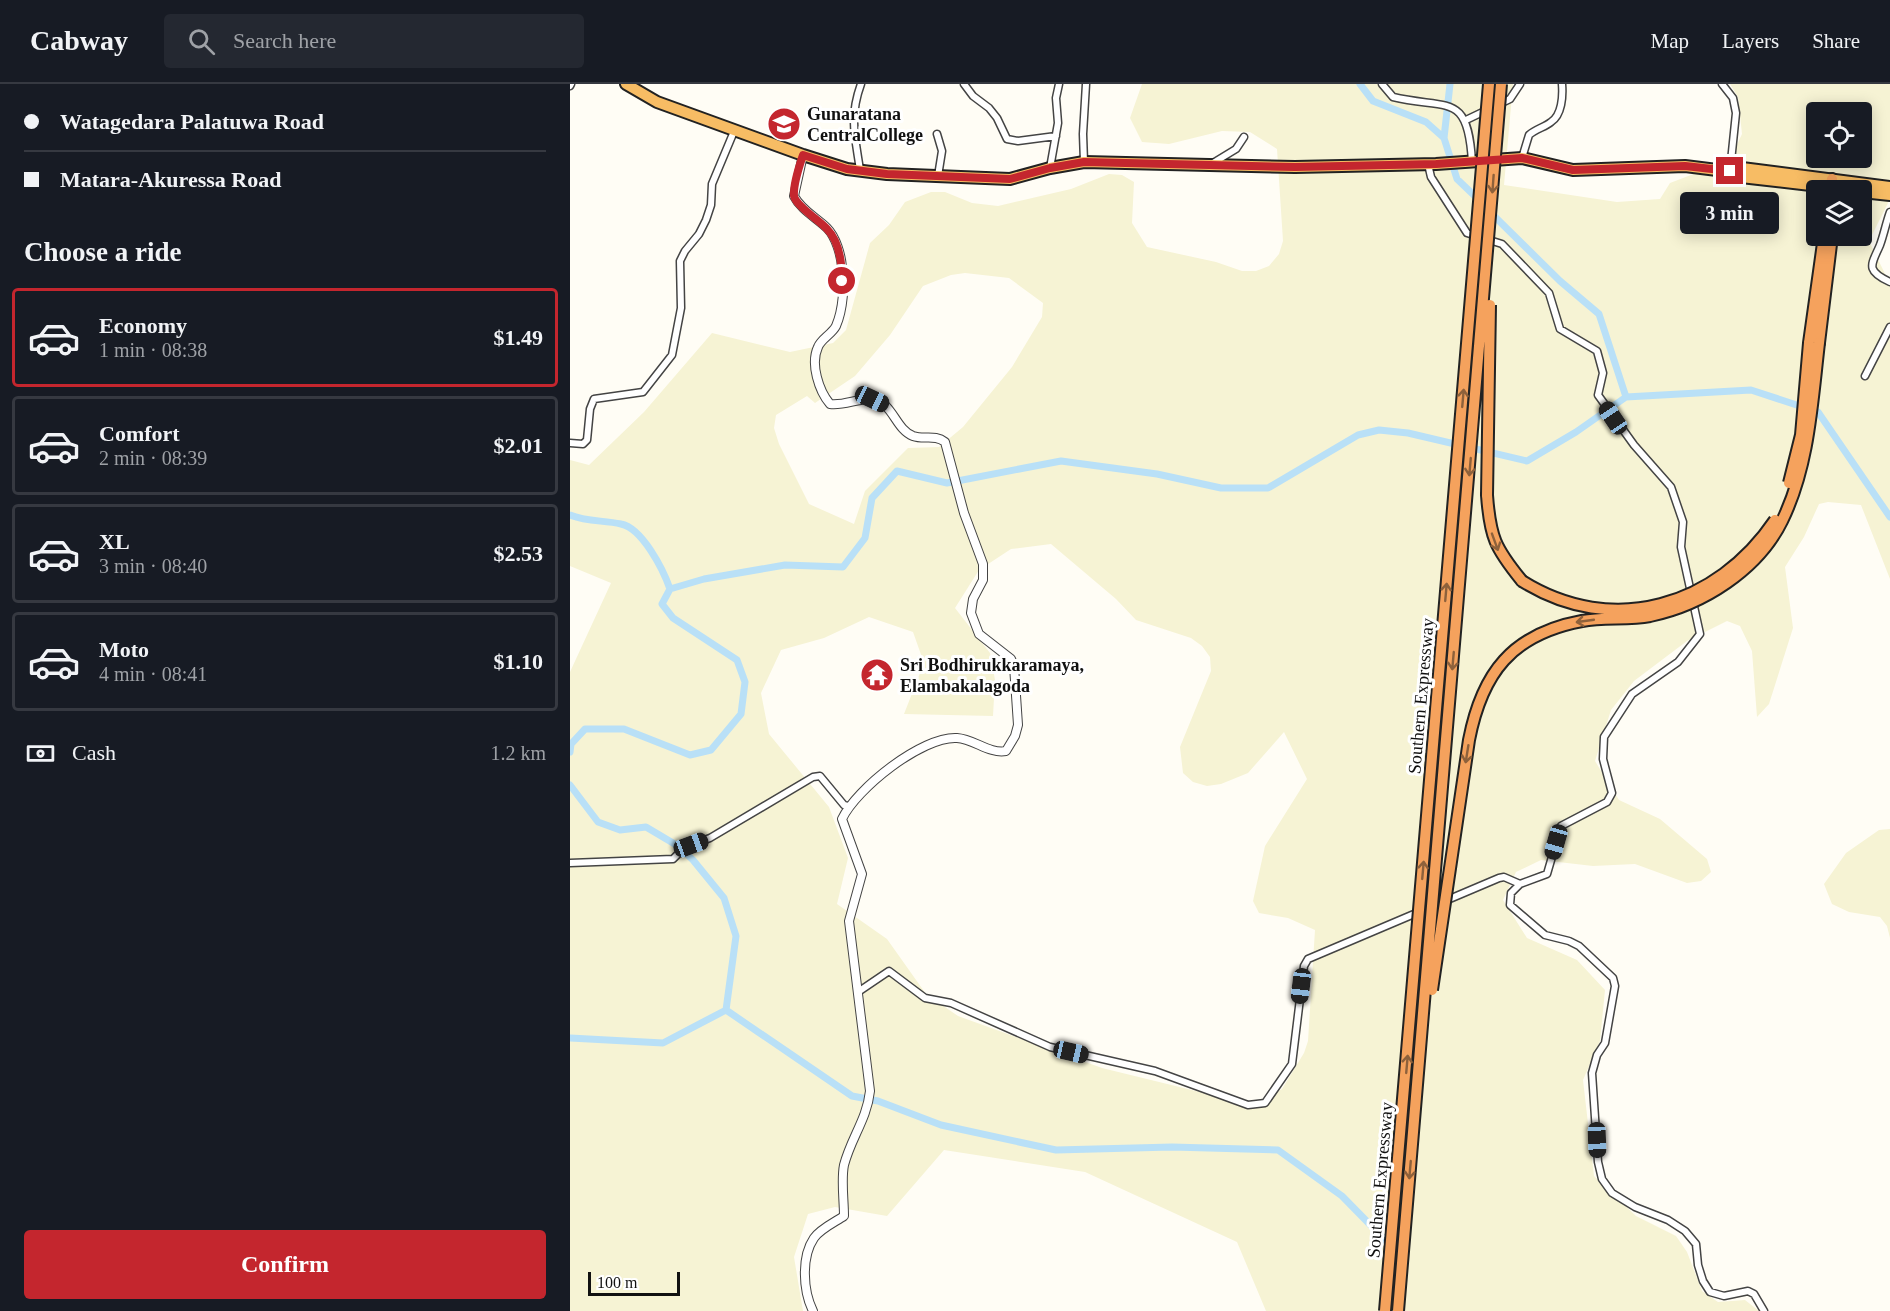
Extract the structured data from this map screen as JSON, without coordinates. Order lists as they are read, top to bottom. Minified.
{"streets":{"highway":["Southern Expressway"]},"places":{"school or university":["Gunaratana CentralCollege"],"temple":["Sri Bodhirukkaramaya, Elambakalagoda"]},"scale_bar":"100 m","page":{"header":"Cabway","search":"Search here","nav":["Map","Layers","Share"],"banner":["Watagedara Palatuwa Road","Matara-Akuressa Road"],"bubble":"3 min","heading":"Choose a ride","list":[{"name":"Economy","note":"1 min · 08:38","value":"$1.49"},{"name":"Comfort","note":"2 min · 08:39","value":"$2.01"},{"name":"XL","note":"3 min · 08:40","value":"$2.53"},{"name":"Moto","note":"4 min · 08:41","value":"$1.10"}],"pay":["Cash","1.2 km"],"buttons":"Confirm","scale":"100 m"}}
